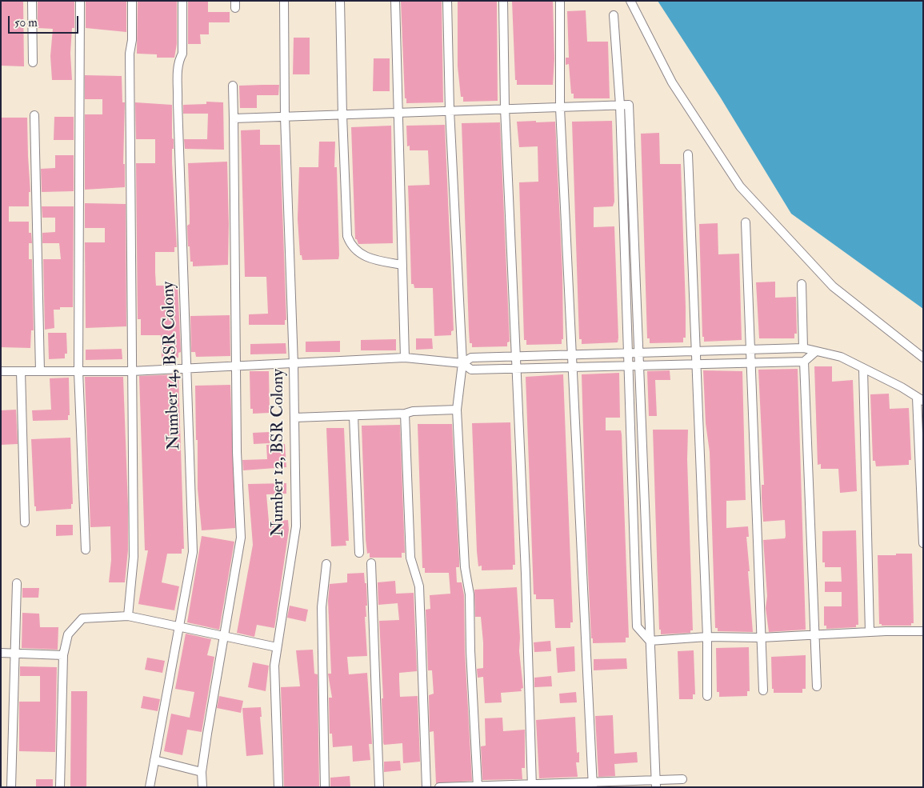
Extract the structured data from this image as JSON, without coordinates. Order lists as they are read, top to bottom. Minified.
{"streets":{"street":["Number 14, BSR Colony","Number 12, BSR Colony"]},"scale_bar":"50 m"}
